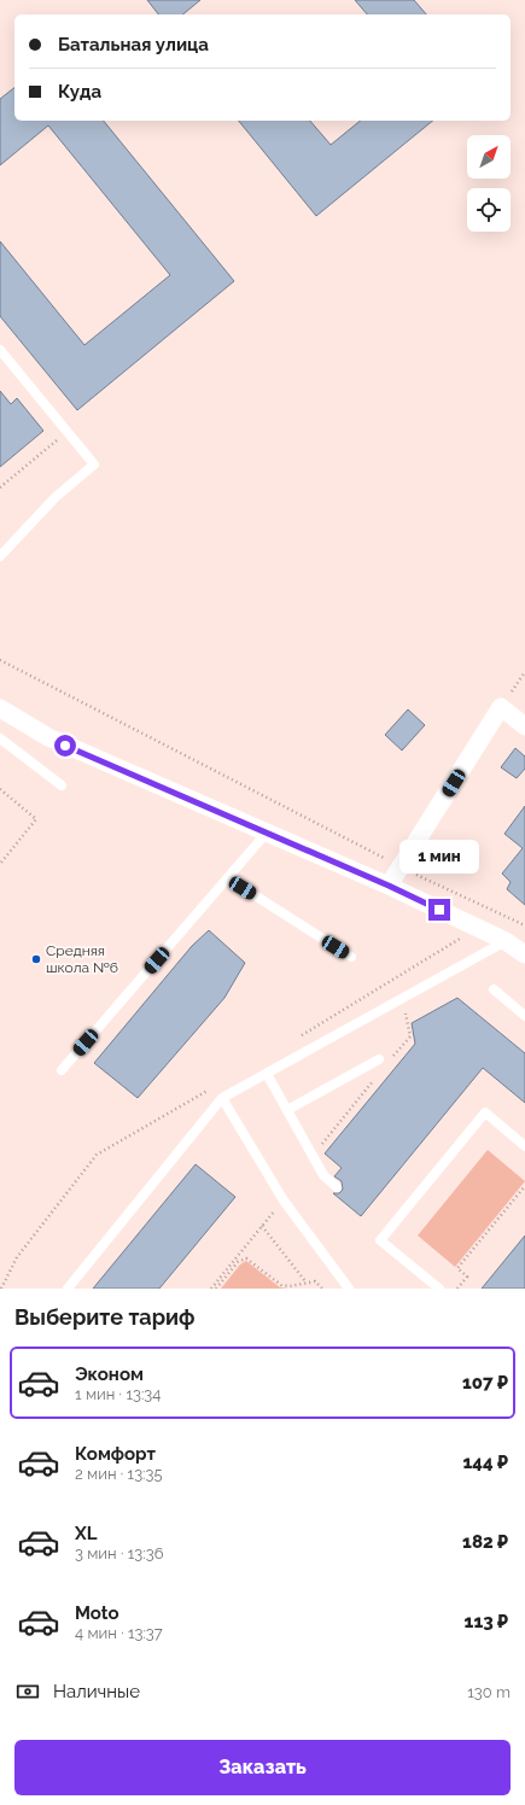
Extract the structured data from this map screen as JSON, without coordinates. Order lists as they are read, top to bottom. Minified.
{"places":["Средняя школа №6"],"north":"top right","page":{"banner":["Батальная улица","Куда"],"bubble":"1 мин","heading":"Выберите тариф","list":[{"name":"Эконом","note":"1 мин · 13:34","value":"107 ₽"},{"name":"Комфорт","note":"2 мин · 13:35","value":"144 ₽"},{"name":"XL","note":"3 мин · 13:36","value":"182 ₽"},{"name":"Moto","note":"4 мин · 13:37","value":"113 ₽"}],"pay":["Наличные","130 m"],"buttons":"Заказать"}}
